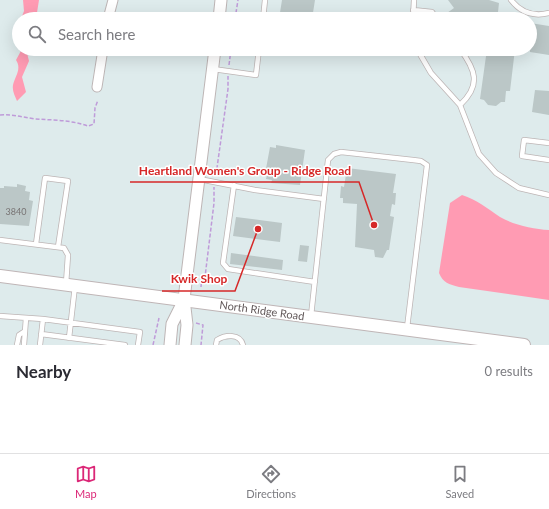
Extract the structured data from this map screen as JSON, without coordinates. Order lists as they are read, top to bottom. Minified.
{"streets":{"main road":["North Ridge Road"]},"places":["Heartland Women's Group - Ridge Road","Kwik Shop"],"house_numbers":["3840"],"page":{"search":"Search here","heading":["Nearby","0 results"],"nav":["Map","Directions","Saved"]}}
